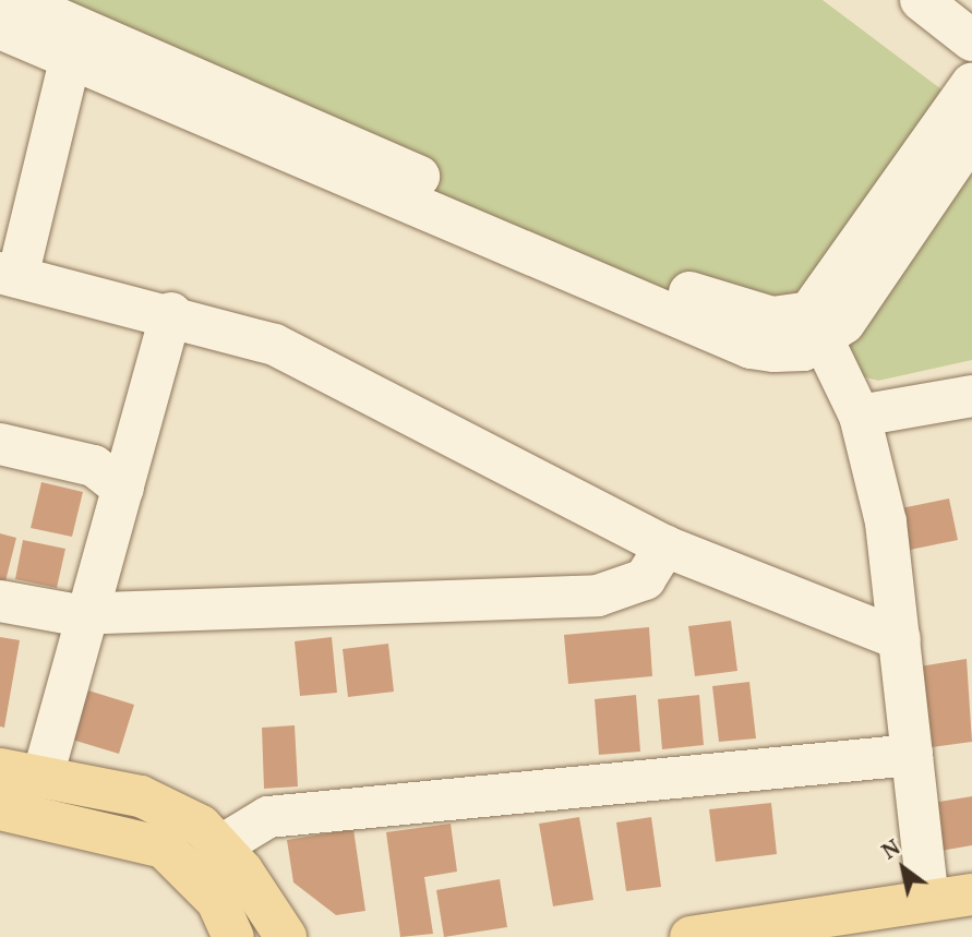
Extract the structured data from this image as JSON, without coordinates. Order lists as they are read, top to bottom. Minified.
{"north":"top left"}
